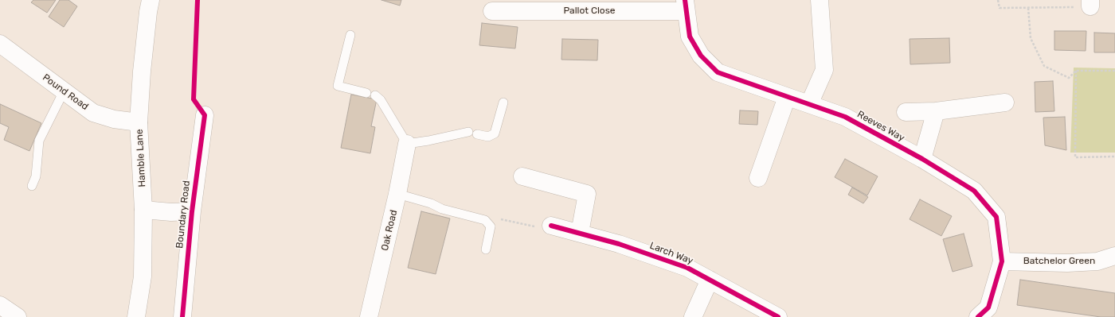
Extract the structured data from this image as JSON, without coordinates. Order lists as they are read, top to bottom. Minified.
{"streets":{"street":["Pallot Close","Pound Road","Reeves Way","Hamble Lane","Boundary Road","Oak Road","Larch Way","Batchelor Green"]},"crossings":[["Pallot Close","Reeves Way"],["Pound Road","Hamble Lane"],["Reeves Way","Batchelor Green"],["Hamble Lane","Boundary Road"]]}
